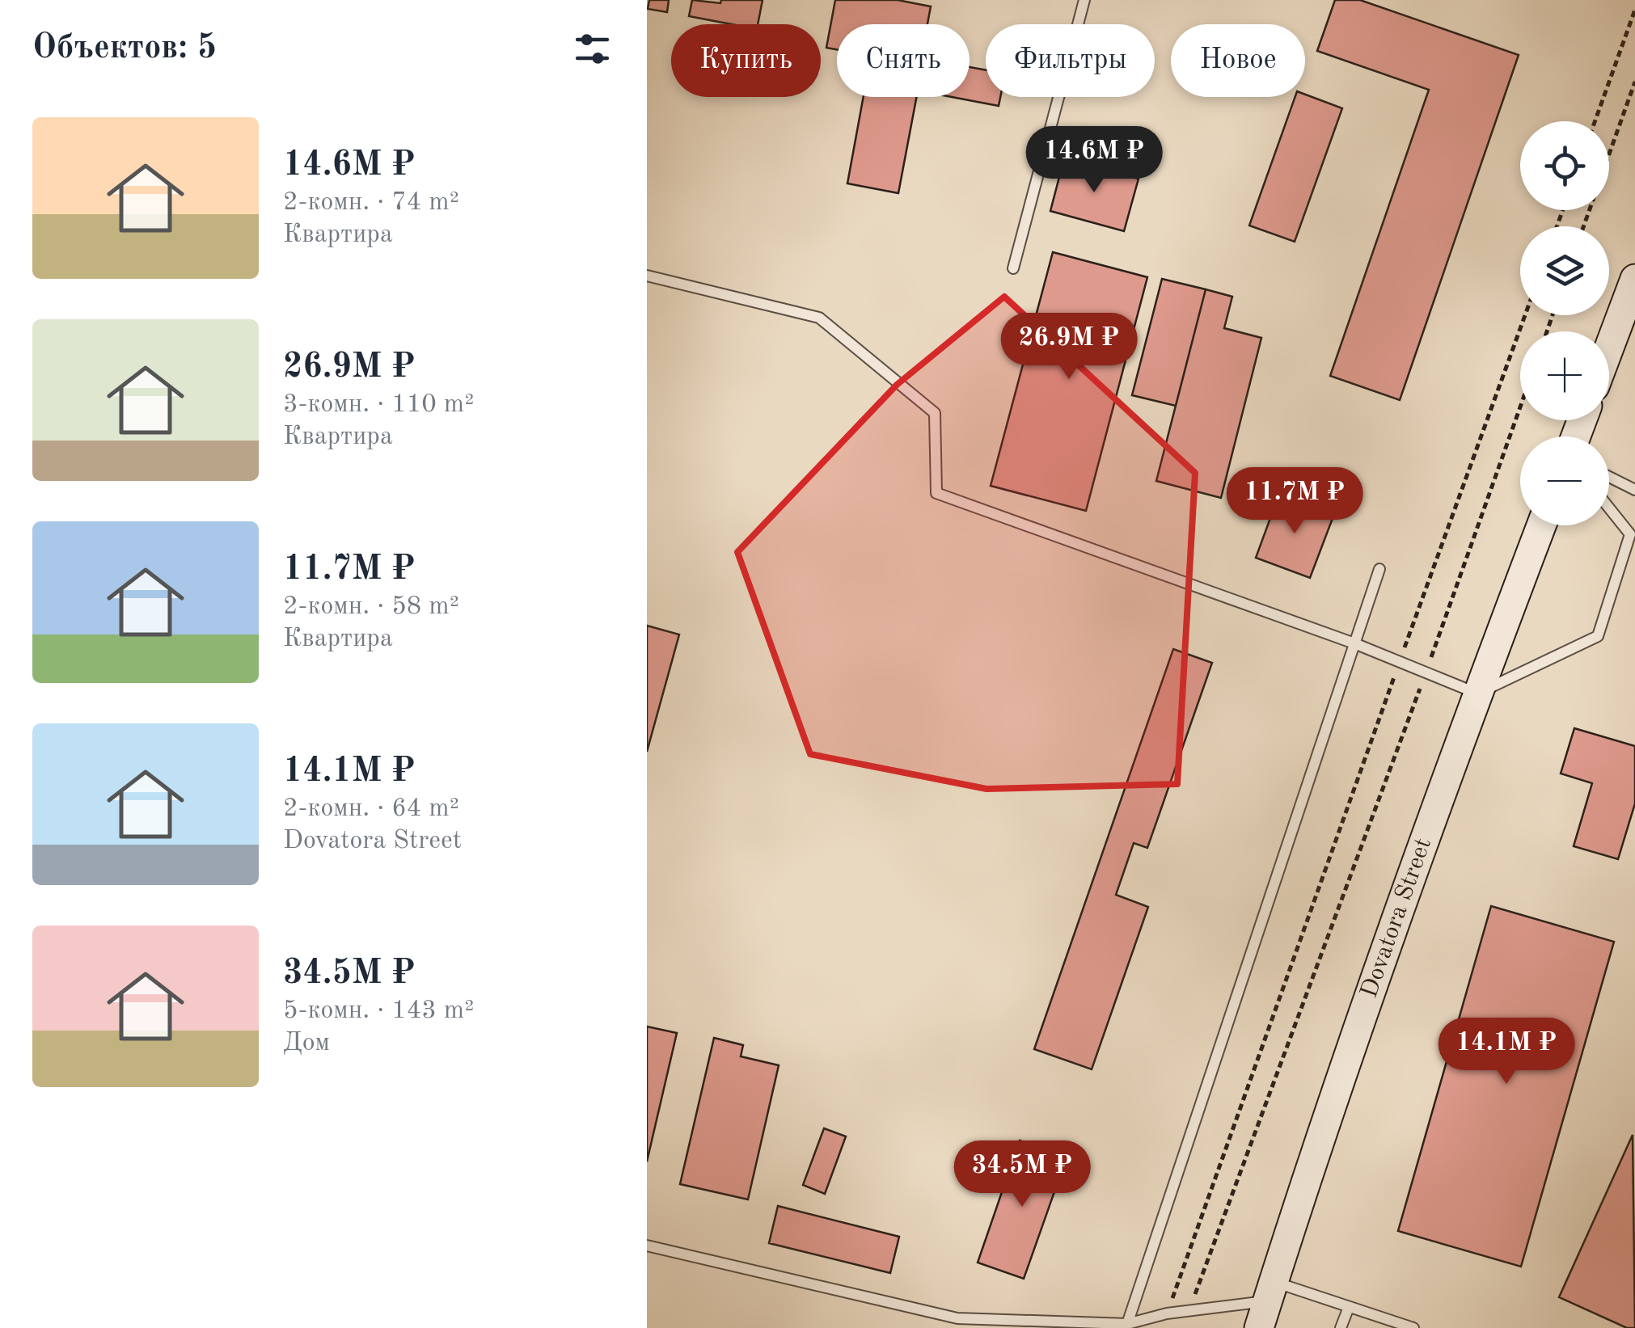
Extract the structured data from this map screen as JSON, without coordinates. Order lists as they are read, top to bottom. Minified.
{"streets":{"main road":["Dovatora Street"]},"page":{"heading":"Объектов: 5","chip":["Купить","Снять","Фильтры","Новое"],"list":[{"name":"14.6M ₽","note":"2-комн. · 74 m² · Квартира"},{"name":"26.9M ₽","note":"3-комн. · 110 m² · Квартира"},{"name":"11.7M ₽","note":"2-комн. · 58 m² · Квартира"},{"name":"14.1M ₽","note":"2-комн. · 64 m² · Dovatora Street"},{"name":"34.5M ₽","note":"5-комн. · 143 m² · Дом"}],"map_buttons":["+","−"],"price":["14.6M ₽","26.9M ₽","11.7M ₽","14.1M ₽","34.5M ₽"]}}
